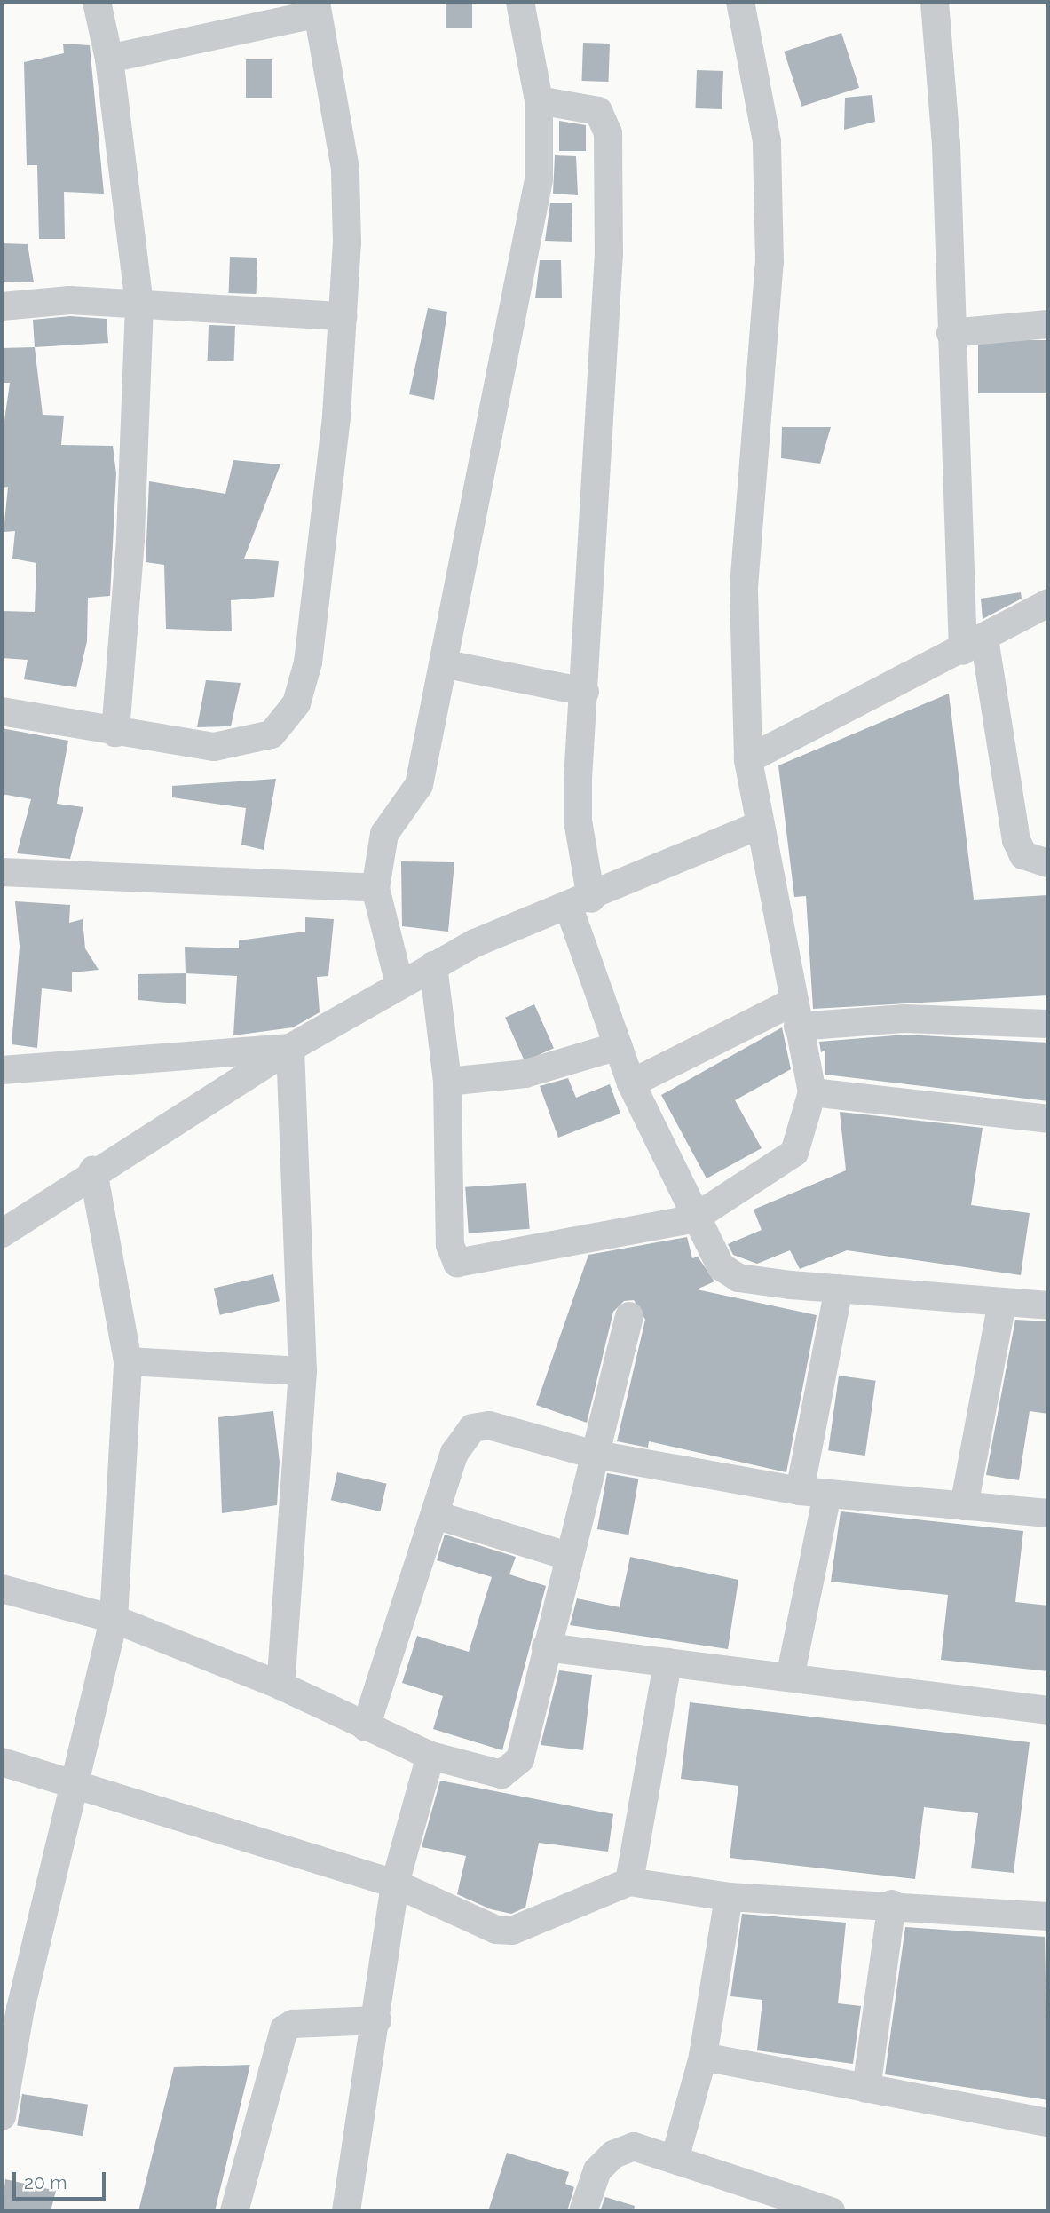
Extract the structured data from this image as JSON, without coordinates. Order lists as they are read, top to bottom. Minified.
{"scale_bar":"20 m"}
